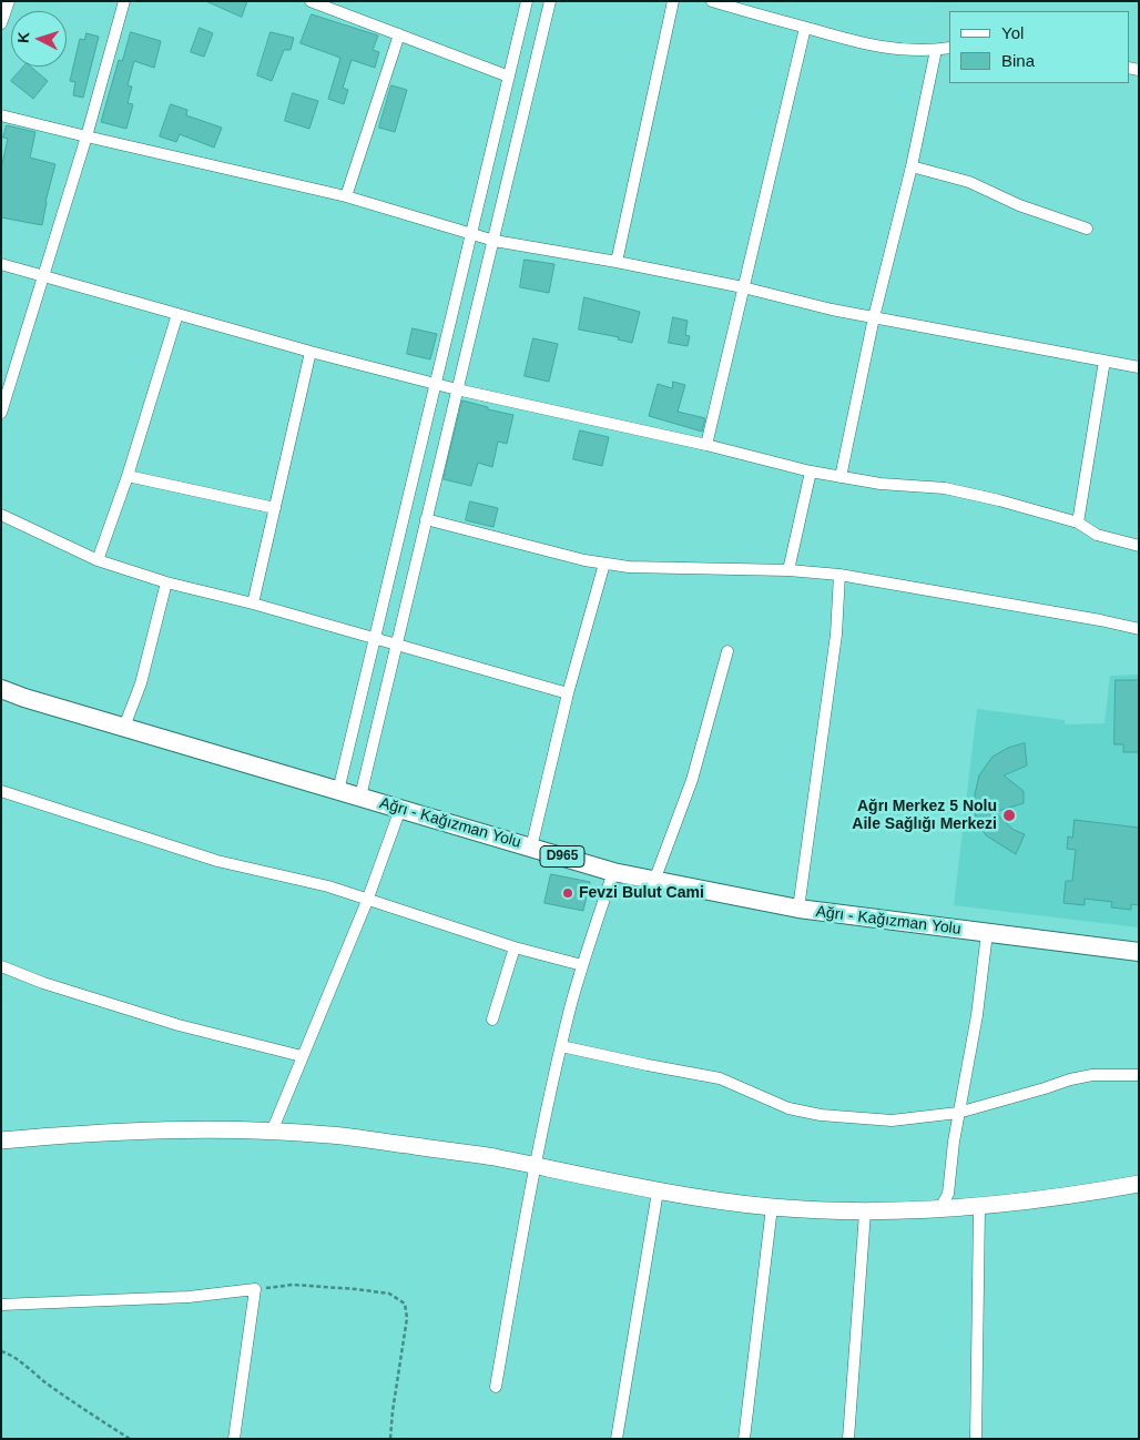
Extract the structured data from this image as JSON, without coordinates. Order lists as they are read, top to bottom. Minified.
{"streets":{"main road":["Ağrı - Kağızman Yolu","D965"]},"places":["Ağrı Merkez 5 Nolu Aile Sağlığı Merkezi","Fevzi Bulut Cami"],"legend":["Yol","Bina"],"north":"left"}
